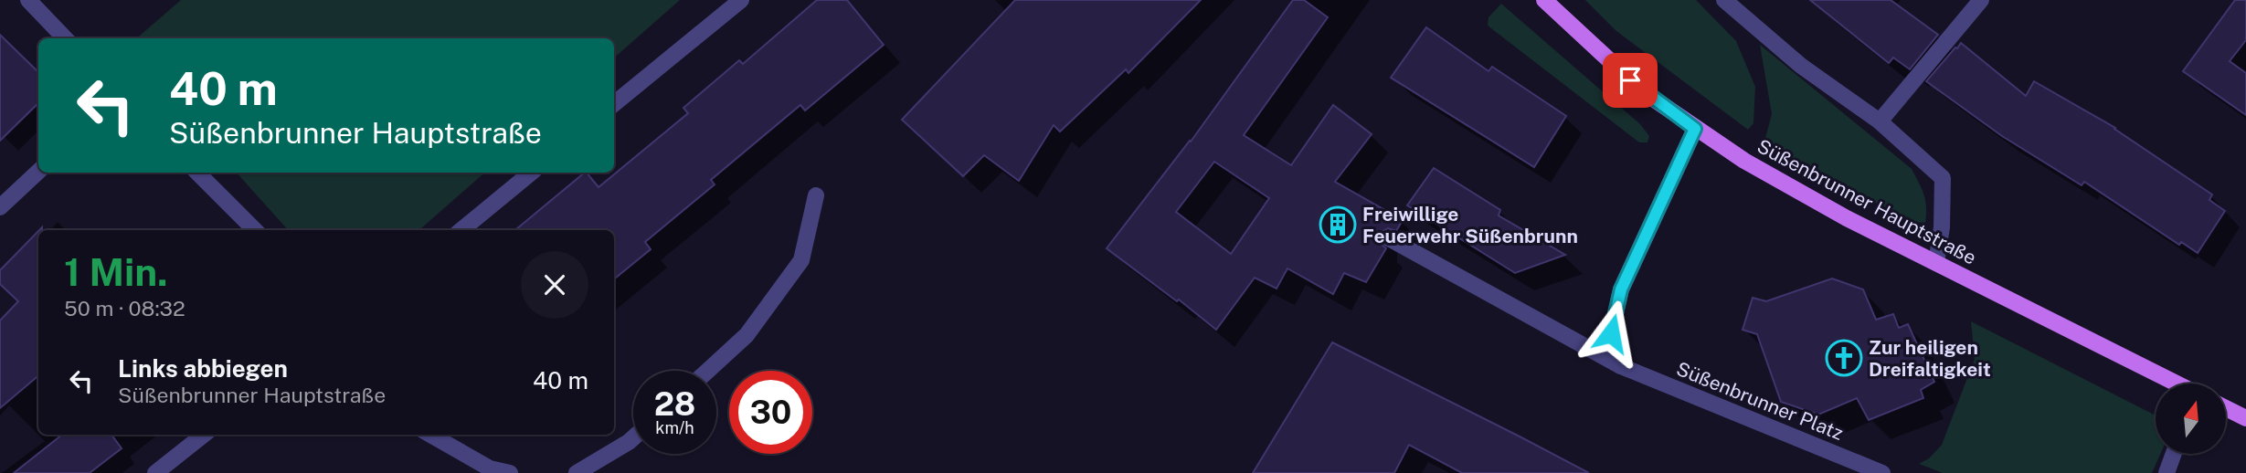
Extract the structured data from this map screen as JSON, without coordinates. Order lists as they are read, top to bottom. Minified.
{"streets":{"main road":["Süßenbrunner Hauptstraße"],"street":["Süßenbrunner Platz"]},"places":{"building":["Freiwillige Feuerwehr Süßenbrunn"],"church":["Zur heiligen Dreifaltigkeit"]},"north":"top","page":{"turn":["40 m","Süßenbrunner Hauptstraße"],"heading":["1 Min.","50 m · 08:32"],"list":[{"name":"Links abbiegen","note":"Süßenbrunner Hauptstraße","value":"40 m"}],"speed":"28 km/h","limit":"30"}}
